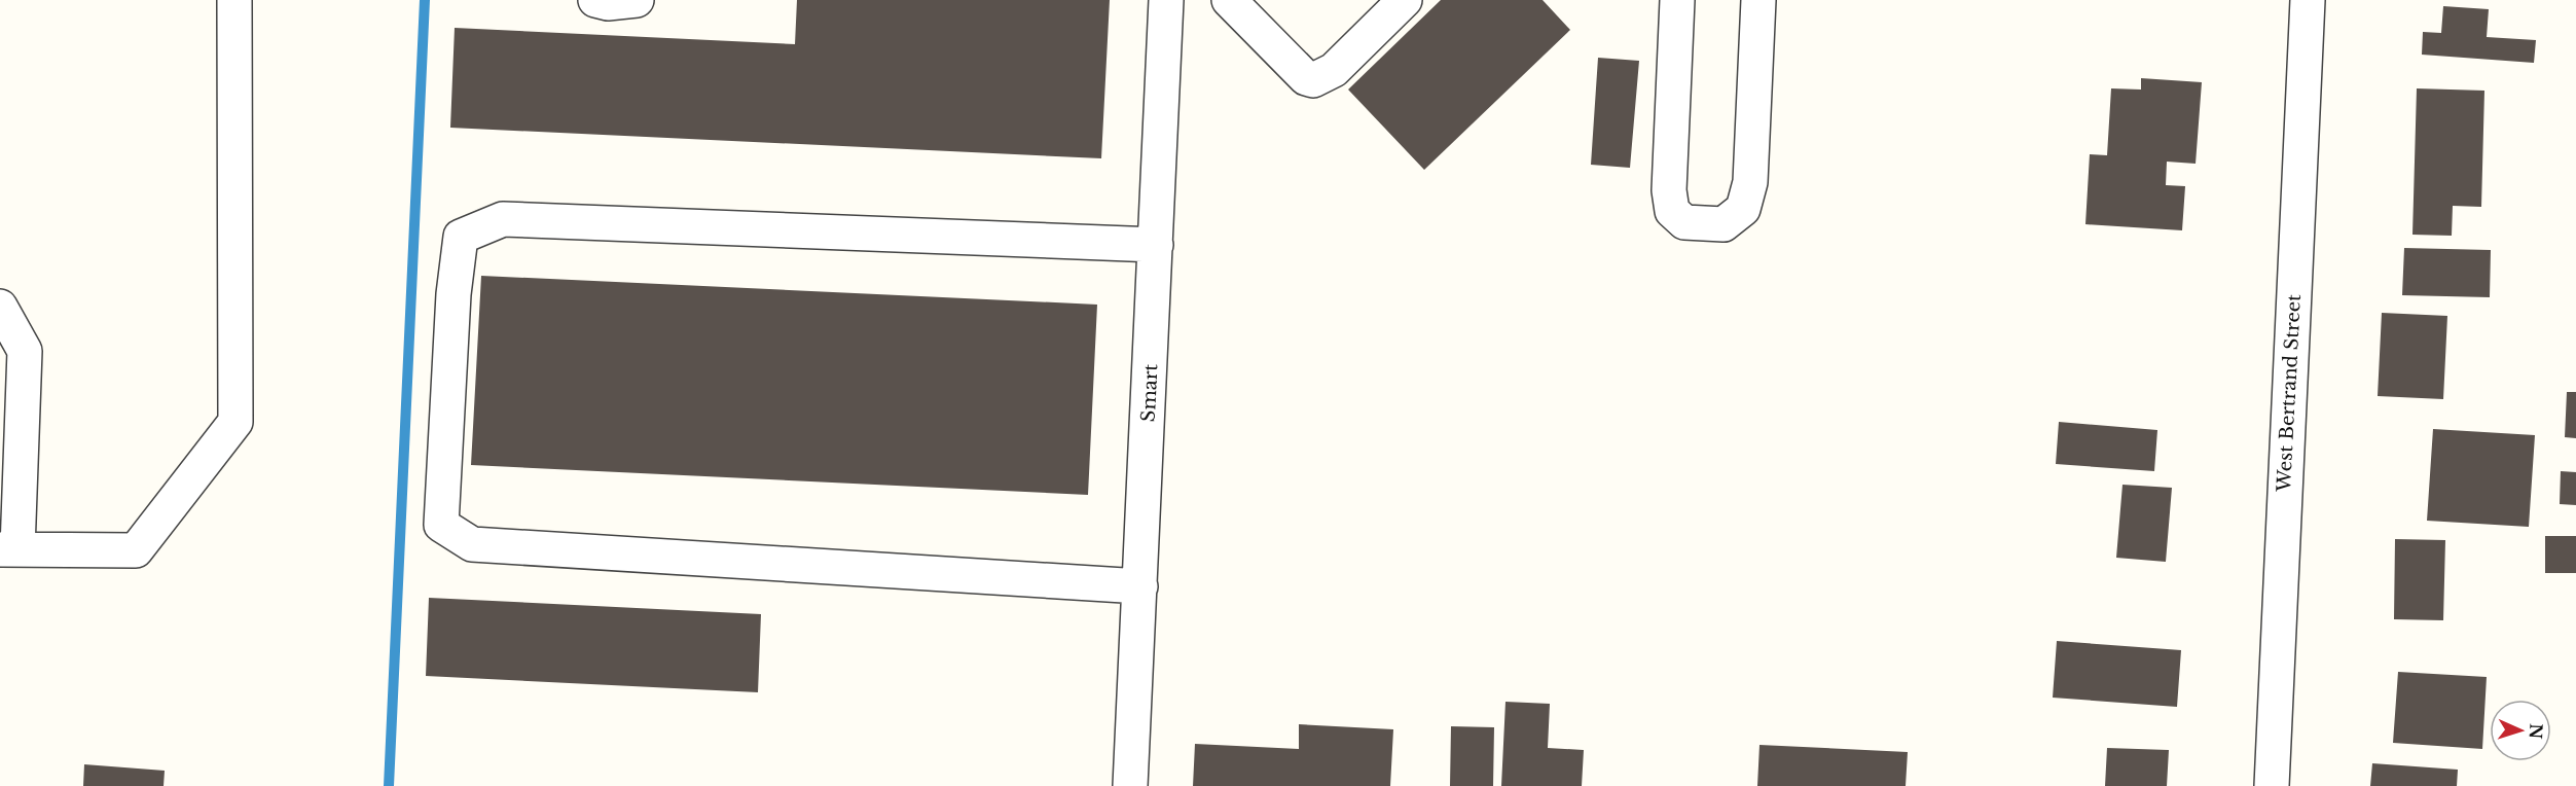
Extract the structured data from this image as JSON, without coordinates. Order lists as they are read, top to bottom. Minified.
{"streets":{"street":["Smart","West Bertrand Street"]},"north":"right"}
